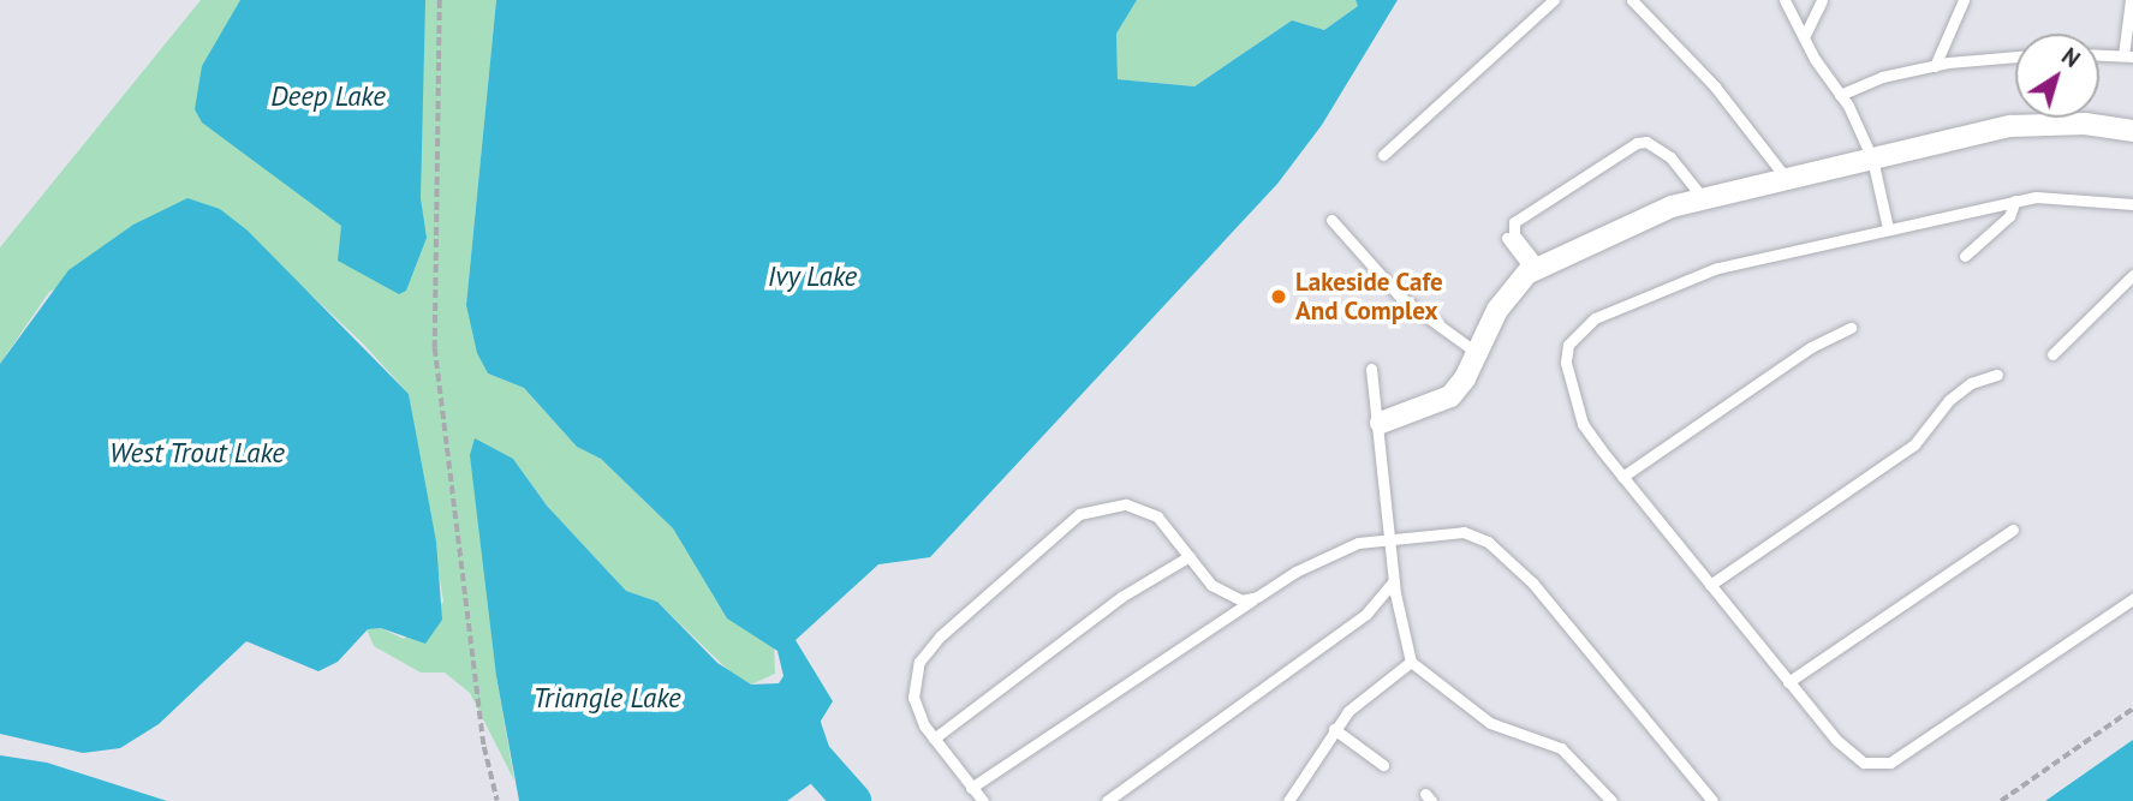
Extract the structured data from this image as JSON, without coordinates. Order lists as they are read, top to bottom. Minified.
{"water":["Deep Lake","Ivy Lake","West Trout Lake","Triangle Lake"],"places":["Lakeside Cafe And Complex"],"north":"top right"}
